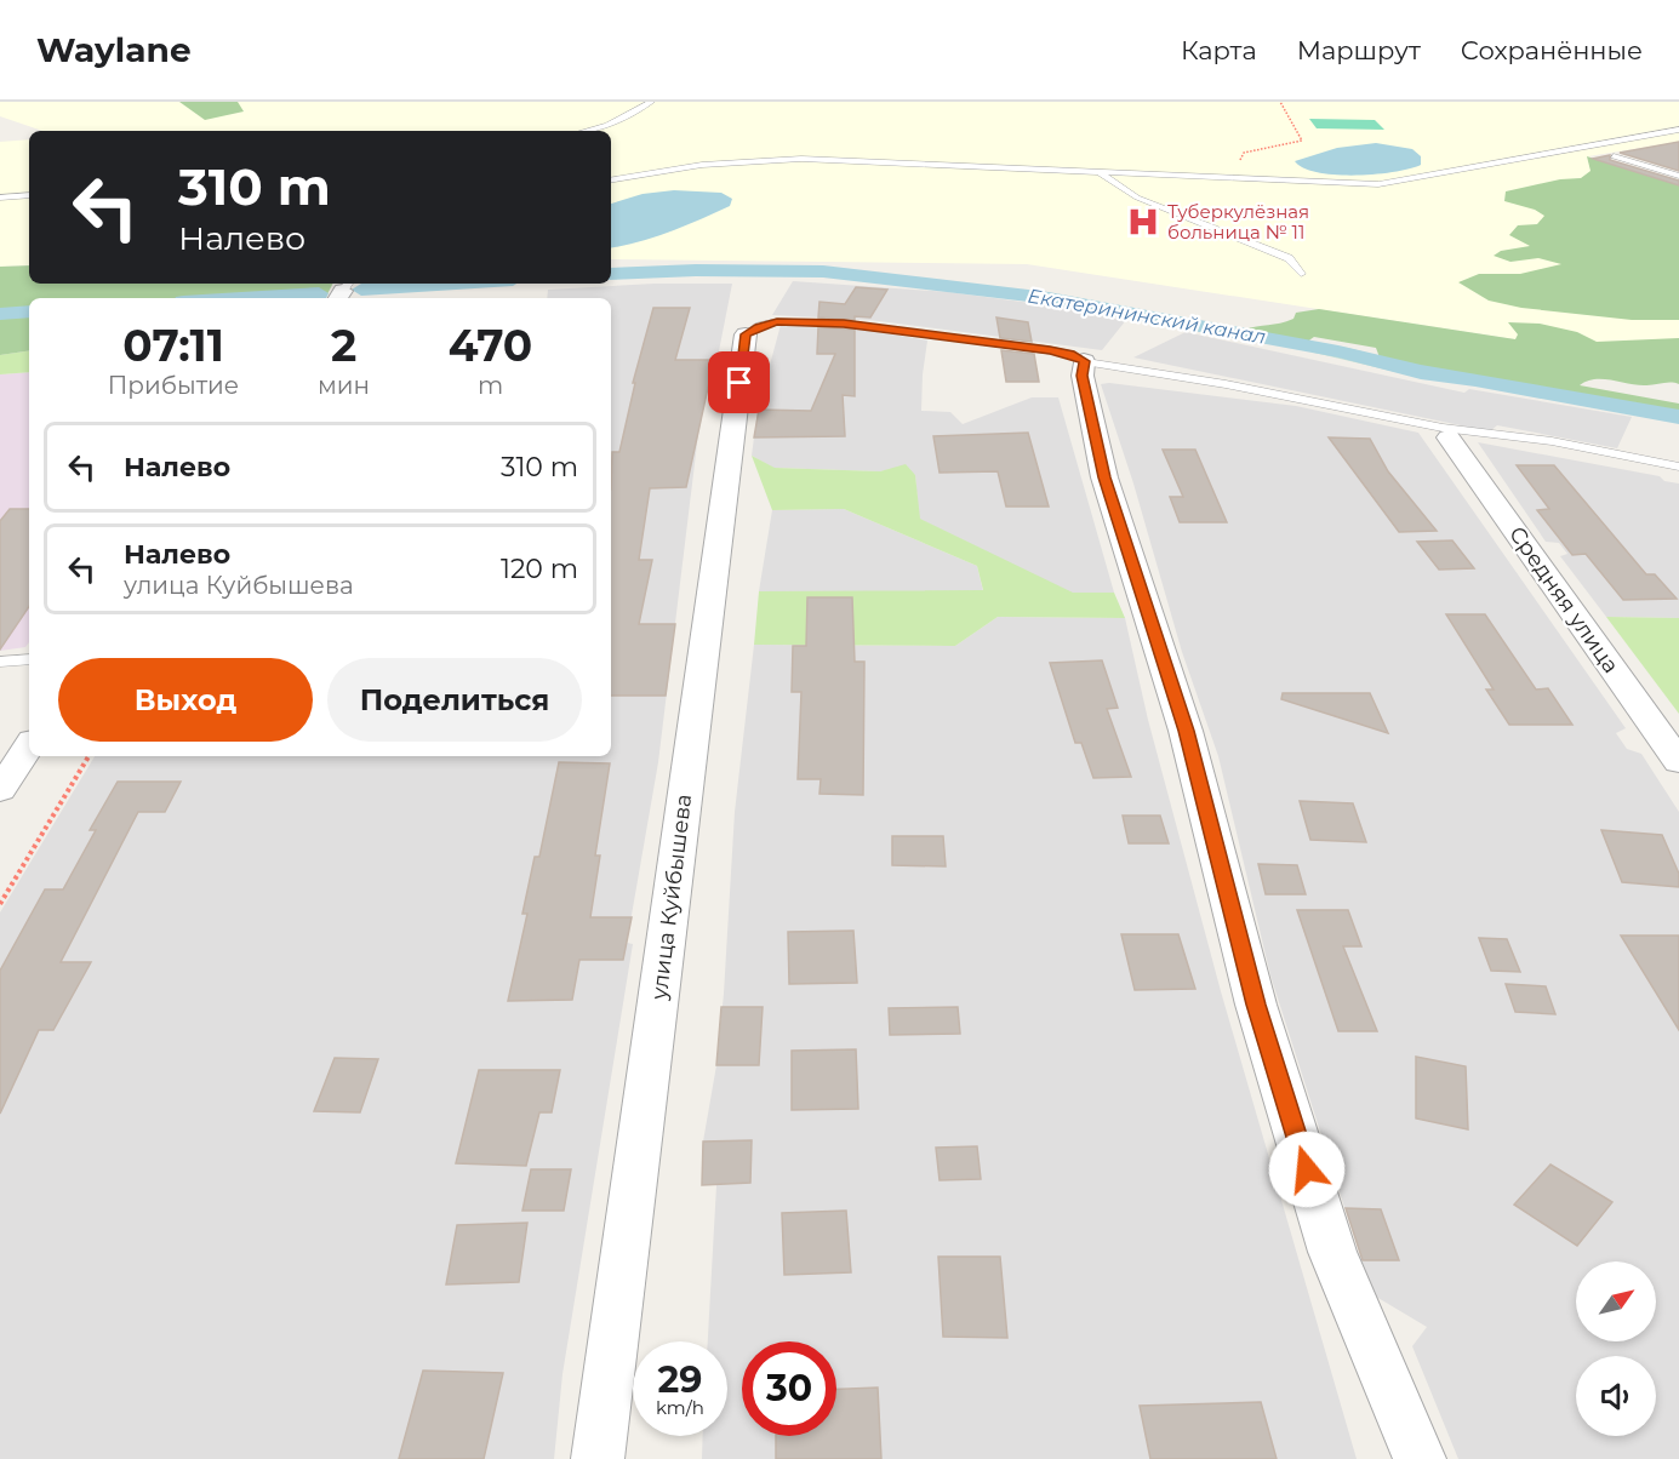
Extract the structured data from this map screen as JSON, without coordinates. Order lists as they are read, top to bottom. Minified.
{"streets":{"street":["Средняя улица","улица Куйбышева"]},"water":["Екатерининский канал"],"places":{"hospital":["Туберкулёзная больница № 11"]},"north":"top right","page":{"header":"Waylane","nav":["Карта","Маршрут","Сохранённые"],"turn":["310 m","Налево"],"eta":["07:11","Прибытие","2","мин","470","m"],"list":[{"name":"Налево","value":"310 m"},{"name":"Налево","note":"улица Куйбышева","value":"120 m"}],"buttons":["Выход","Поделиться"],"speed":"29 km/h","limit":"30"}}
